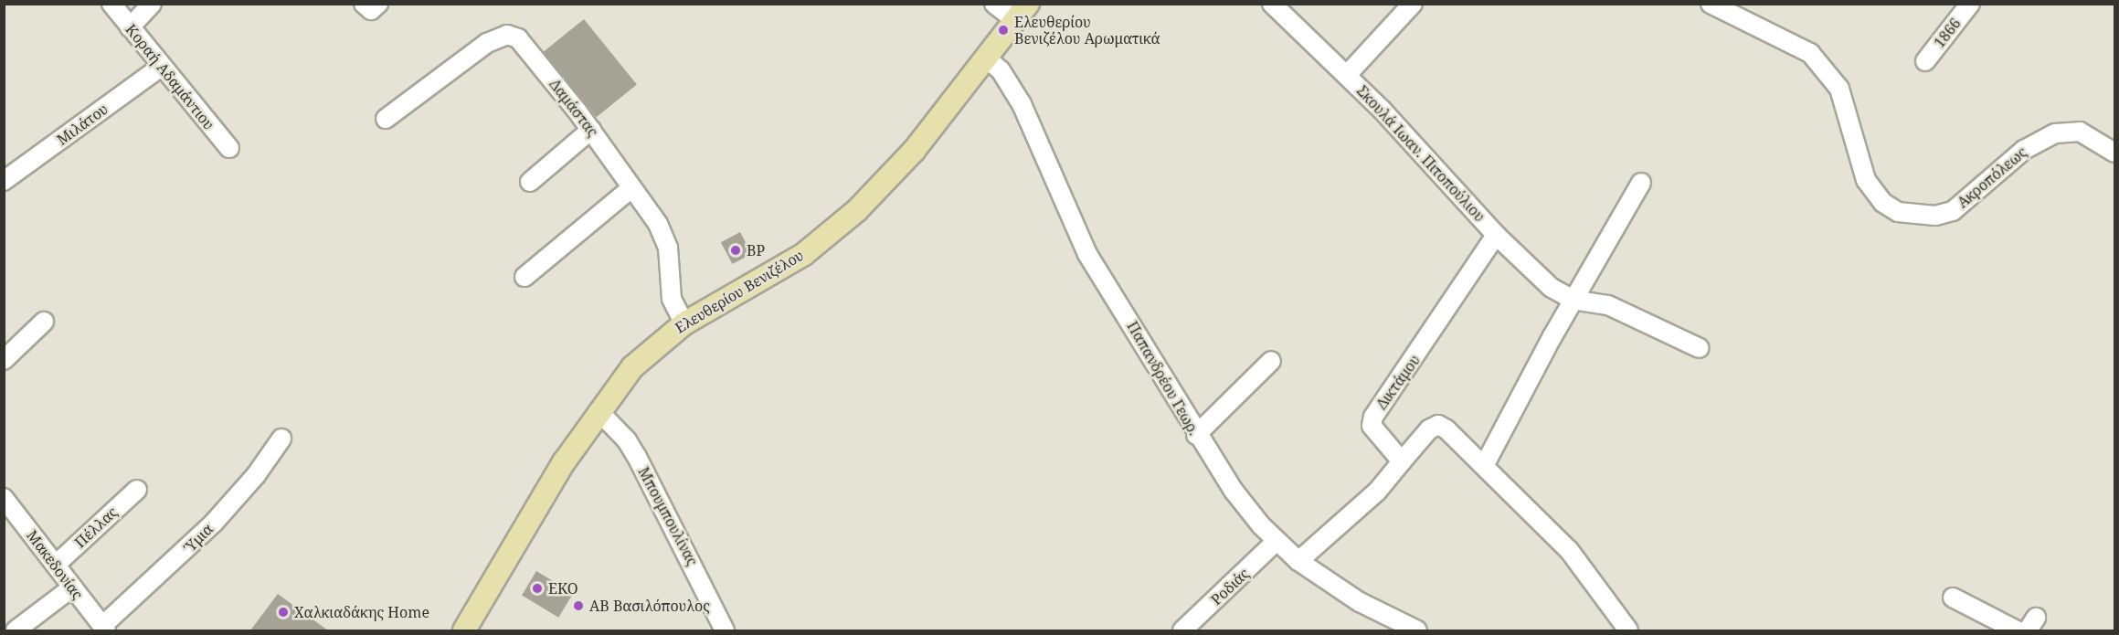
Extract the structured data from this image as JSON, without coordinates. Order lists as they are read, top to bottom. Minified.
{"streets":{"main road":["Ελευθερίου Βενιζέλου"],"street":["1866","Κοραή Αδαμάντιου","Δαμάστας","Μιλάτου","Σκουλά Ιωαν. Πιτοπούλιου","Ακροπόλεως","Παπανδρέου Γεωρ.","Δικτάμου","Μπουμπουλίνας","Πέλλας","Ύμια","Μακεδονίας","Ροδιάς"]},"crossings":[["Κοραή Αδαμάντιου","Μιλάτου"],["Δαμάστας","Ελευθερίου Βενιζέλου"],["Σκουλά Ιωαν. Πιτοπούλιου","Δικτάμου"],["Ελευθερίου Βενιζέλου","Παπανδρέου Γεωρ."],["Ελευθερίου Βενιζέλου","Μπουμπουλίνας"],["Παπανδρέου Γεωρ.","Ροδιάς"],["Πέλλας","Μακεδονίας"],["Ύμια","Μακεδονίας"]],"places":["Ελευθερίου Βενιζέλου Αρωματικά","BP","EKO","ΑΒ Βασιλόπουλος","Χαλκιαδάκης Home"]}
